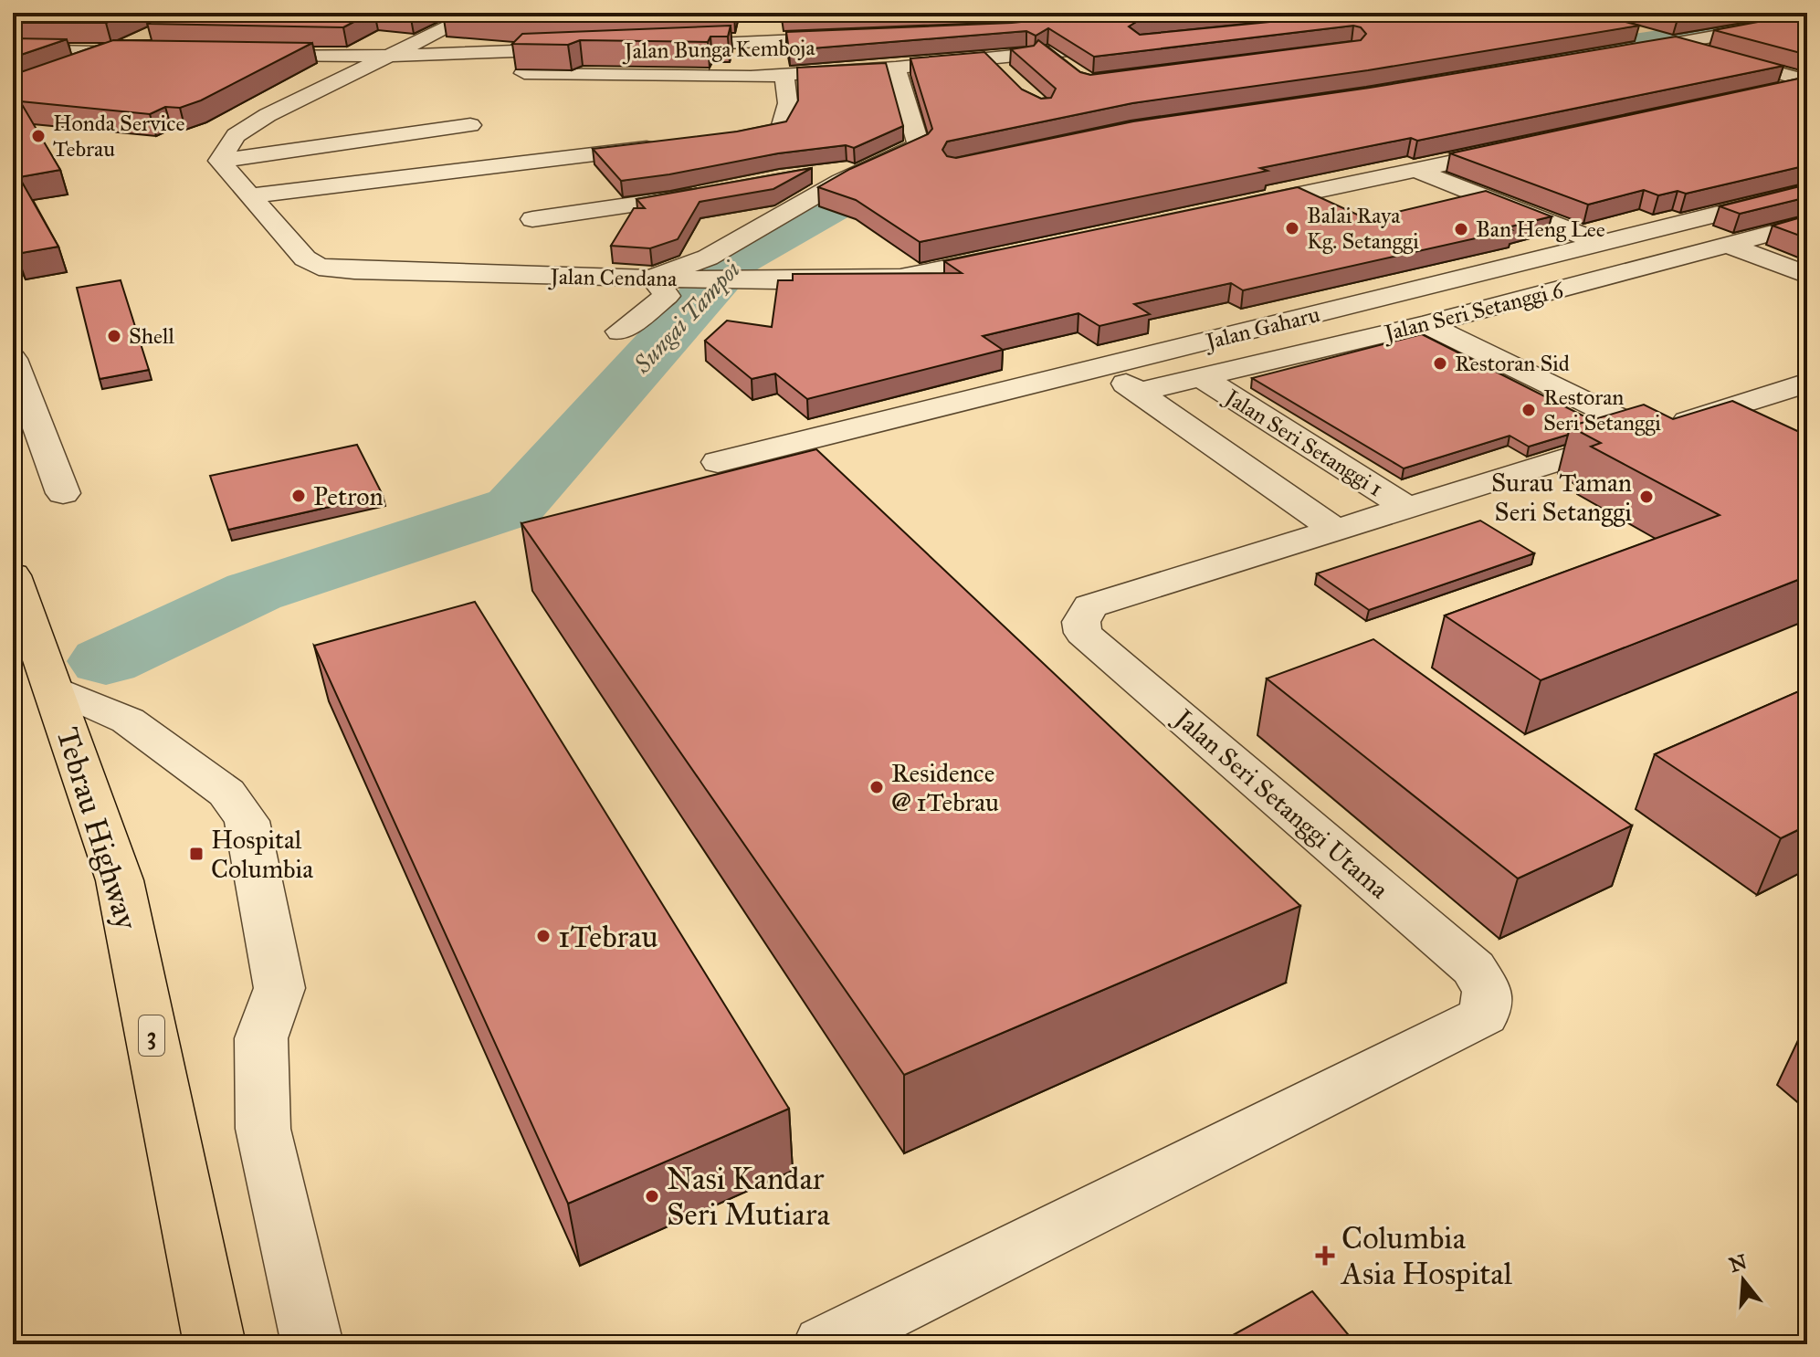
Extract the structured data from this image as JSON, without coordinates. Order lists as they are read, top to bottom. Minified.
{"streets":{"highway":["Tebrau Highway","3"],"street":["Jalan Bunga Kemboja","Jalan Cendana","Jalan Seri Setanggi 6","Jalan Gaharu","Jalan Seri Setanggi 1","Jalan Seri Setanggi Utama"]},"crossings":[["Jalan Seri Setanggi 6","Jalan Seri Setanggi 1"],["Jalan Seri Setanggi 1","Jalan Seri Setanggi Utama"]],"water":["Sungai Tampoi"],"places":{"other":["Honda Service Tebrau","Balai Raya Kg. Setanggi","Ban Heng Lee","Shell","Restoran Sid","Restoran Seri Setanggi","Petron","Surau Taman Seri Setanggi","Residence @ 1Tebrau","1Tebrau","Nasi Kandar Seri Mutiara"],"transit":["Hospital Columbia"],"health":["Columbia Asia Hospital"]},"north":"top"}
